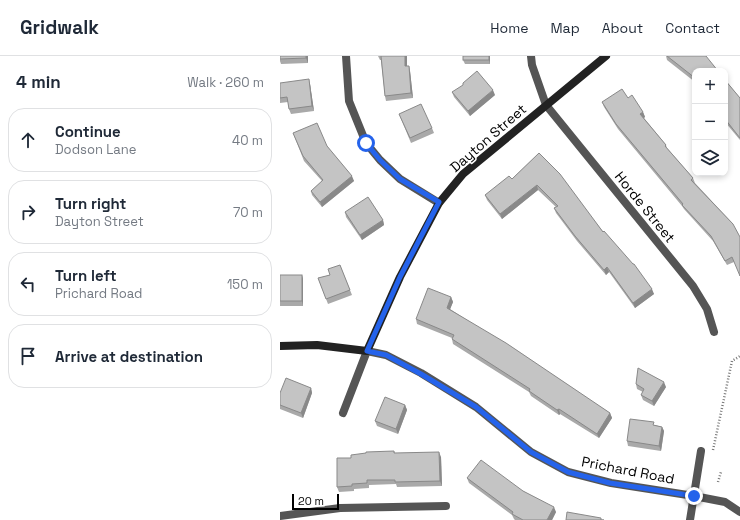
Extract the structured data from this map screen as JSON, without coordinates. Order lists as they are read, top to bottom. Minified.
{"streets":{"street":["Dayton Street","Horde Street","Prichard Road"]},"crossings":[["Dayton Street","Horde Street"],["Dayton Street","Prichard Road"]],"scale_bar":"20 m","page":{"header":"Gridwalk","nav":["Home","Map","About","Contact"],"heading":["4 min","Walk · 260 m"],"map_buttons":["+","−"],"list":[["Continue","Dodson Lane","40 m"],["Turn right","Dayton Street","70 m"],["Turn left","Prichard Road","150 m"],"Arrive at destination"],"scale":"20 m"}}
